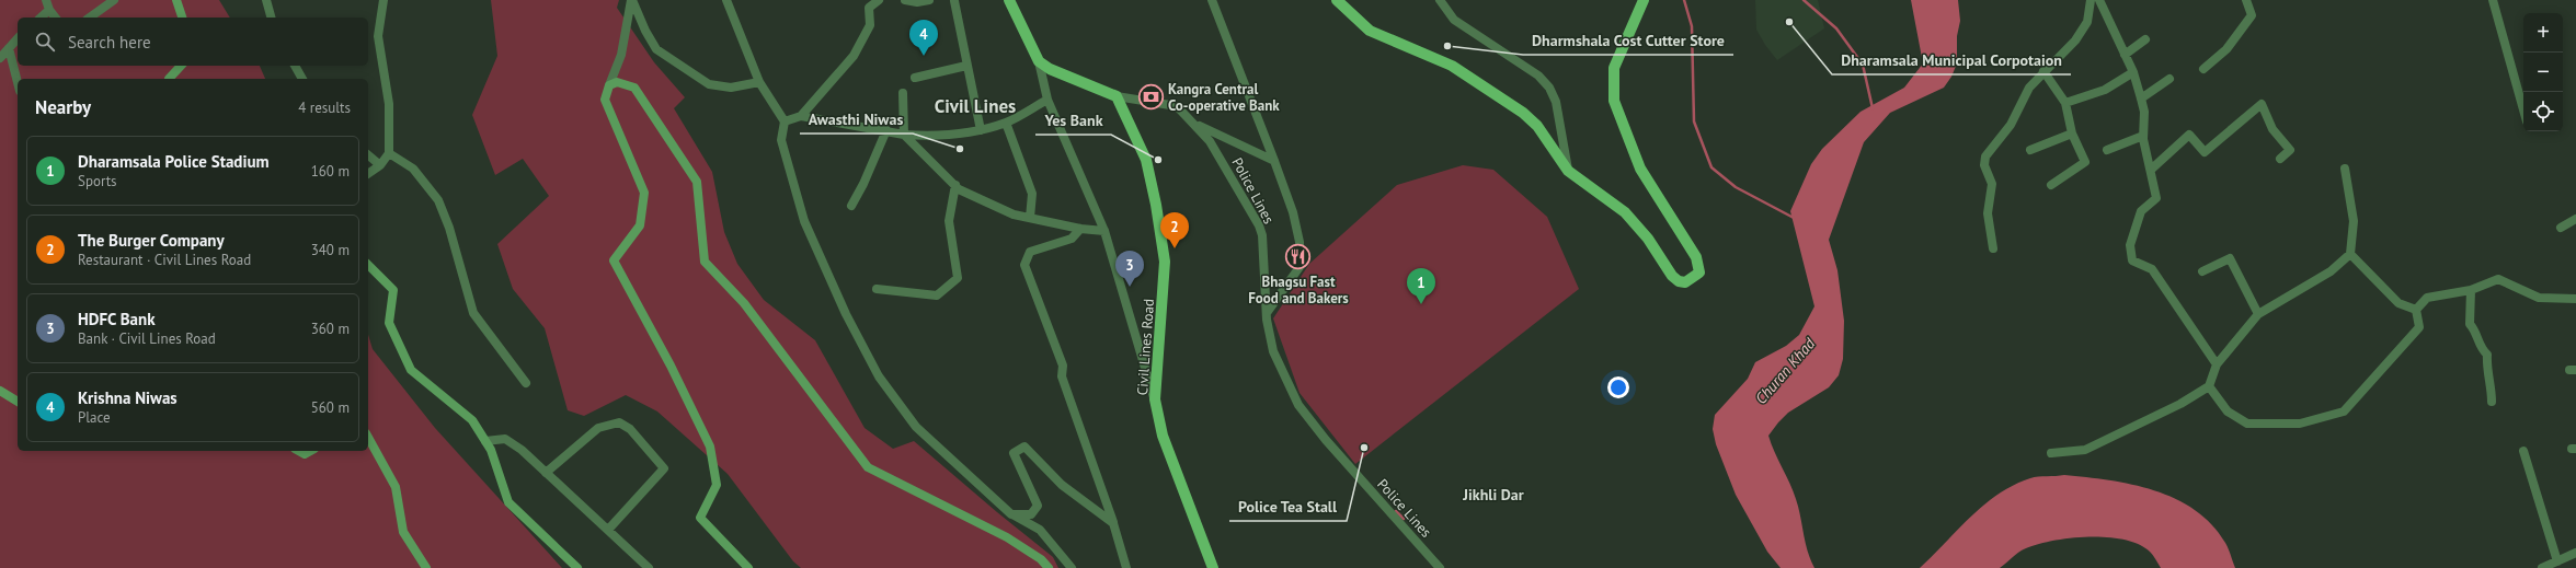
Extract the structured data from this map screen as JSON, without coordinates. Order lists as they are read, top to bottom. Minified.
{"streets":{"main road":["Civil Lines Road"],"street":["Police Lines"]},"crossings":[["Police Lines","Civil Lines Road"]],"districts":["Civil Lines","Jikhli Dar"],"water":["Churan Khad"],"places":{"other":["Dharamsala Municipal Corpotaion","Dharmshala Cost Cutter Store","Awasthi Niwas","Yes Bank","Police Tea Stall"],"bank":["Kangra Central Co-operative Bank"],"restaurant":["Bhagsu Fast Food and Bakers"]},"page":{"map_buttons":["+","−"],"search":"Search here","pins":["4","2","3","1"],"heading":["Nearby","4 results"],"list":[{"mark":"1","name":"Dharamsala Police Stadium","note":"Sports","value":"160 m"},{"mark":"2","name":"The Burger Company","note":"Restaurant · Civil Lines Road","value":"340 m"},{"mark":"3","name":"HDFC Bank","note":"Bank · Civil Lines Road","value":"360 m"},{"mark":"4","name":"Krishna Niwas","note":"Place","value":"560 m"}]}}
